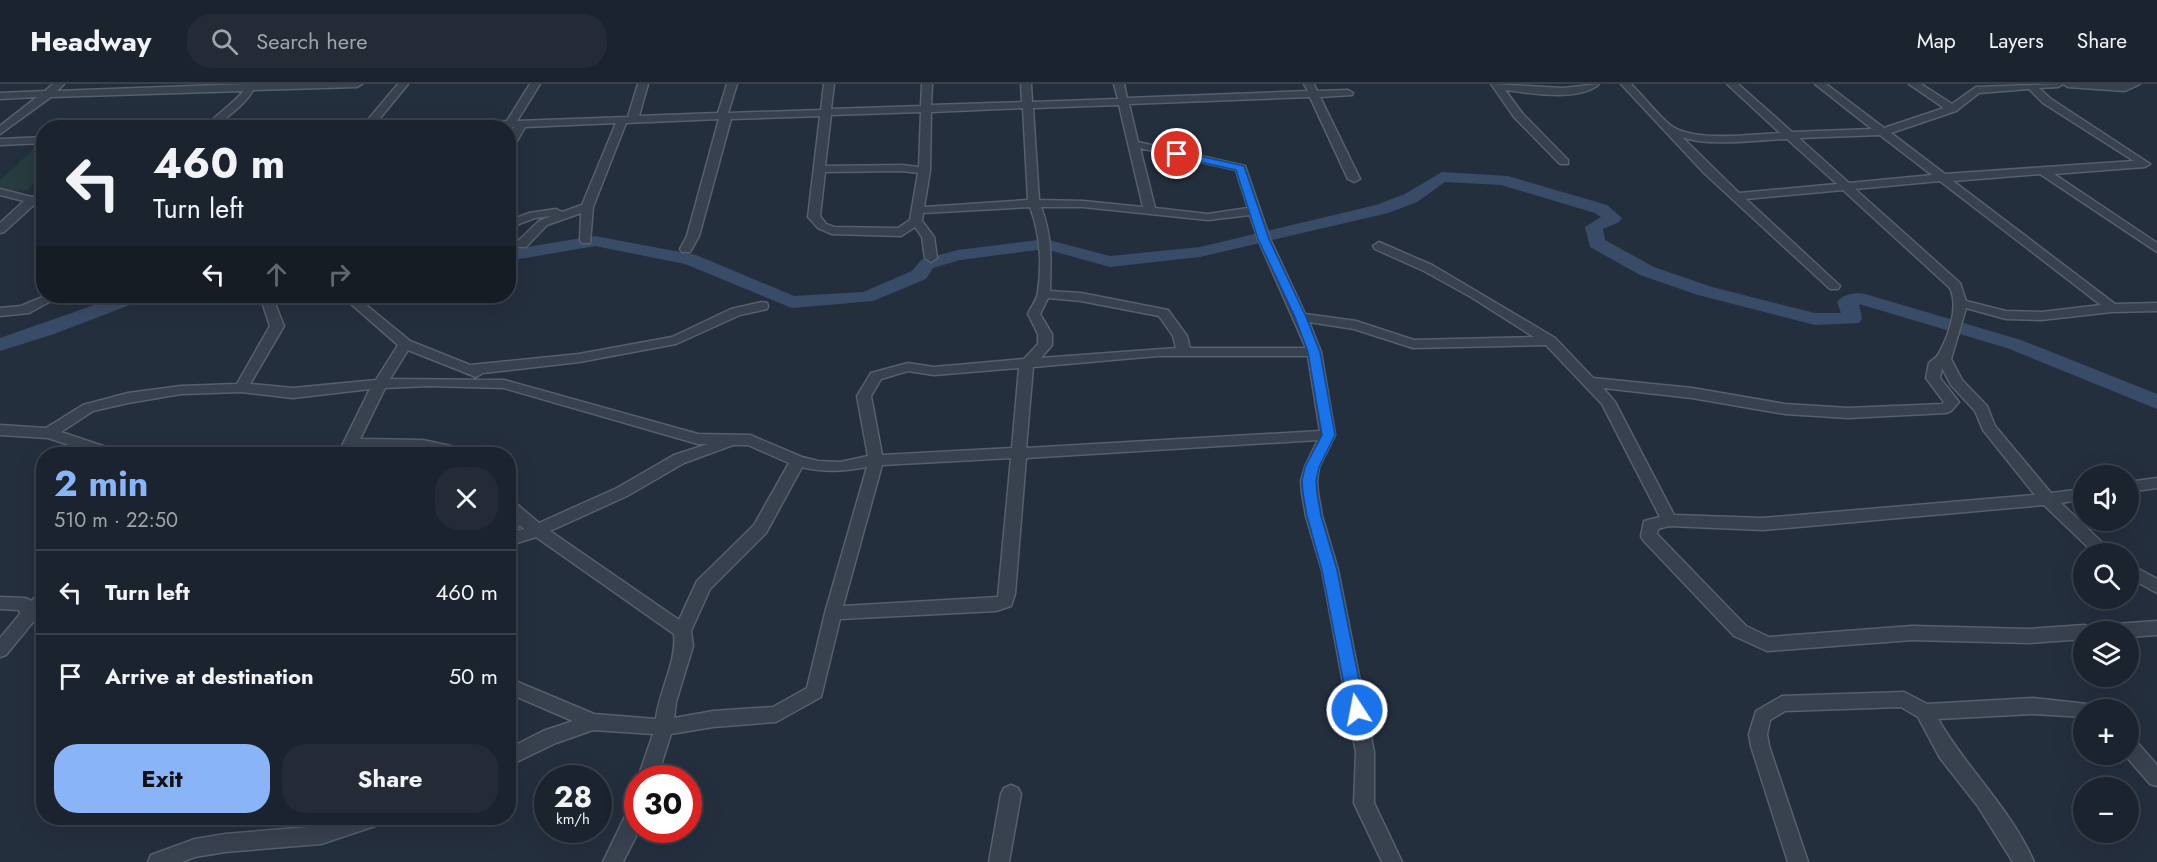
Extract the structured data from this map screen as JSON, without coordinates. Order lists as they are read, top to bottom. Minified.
{"page":{"header":"Headway","search":"Search here","nav":["Map","Layers","Share"],"turn":["460 m","Turn left"],"heading":["2 min","510 m · 22:50"],"map_buttons":["+","−"],"list":[{"name":"Turn left","value":"460 m"},{"name":"Arrive at destination","value":"50 m"}],"buttons":["Exit","Share"],"speed":"28 km/h","limit":"30"}}
